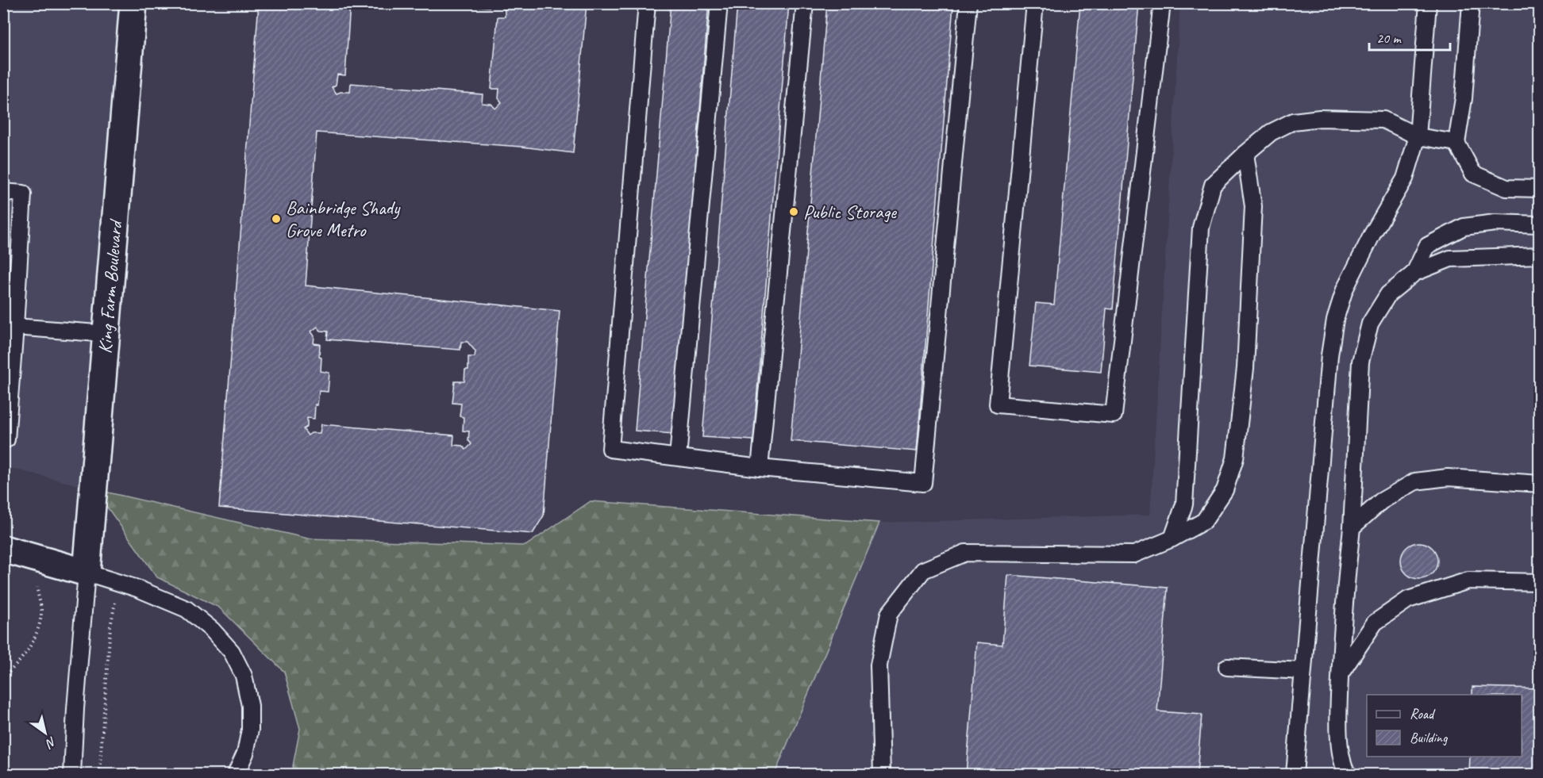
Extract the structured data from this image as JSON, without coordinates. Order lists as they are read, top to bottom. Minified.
{"streets":{"street":["King Farm Boulevard"]},"places":["Public Storage","Bainbridge Shady Grove Metro"],"legend":["Road","Building"],"scale_bar":"20 m","north":"bottom right"}
